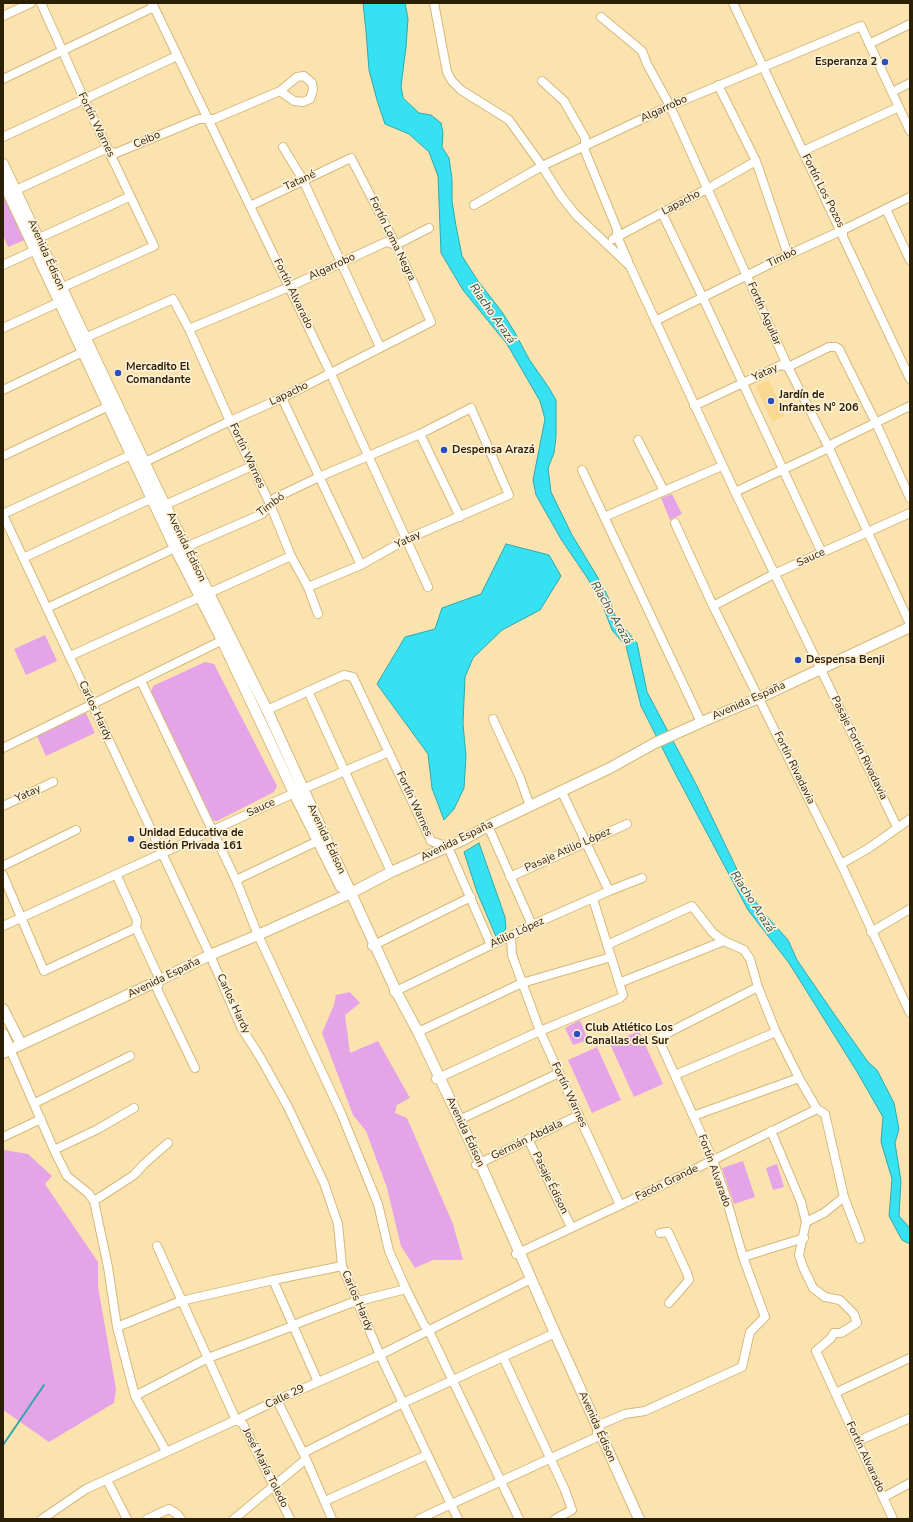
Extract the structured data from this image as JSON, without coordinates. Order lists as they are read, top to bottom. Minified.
{"streets":{"main road":["Avenida Édison","Avenida España"],"street":["Algarrobo","Fortín Warnes","Ceibo","Tatané","Fortín Los Pozos","Lapacho","Fortín Loma Negra","Timbó","Fortín Alvarado","Fortín Aguilar","Yatay","Sauce","Carlos Hardy","Pasaje Fortín Rivadavia","Fortín Rivadavia","Pasaje Atilio López","Atilio López","Germán Abdala","Pasaje Édison","Facón Grande","Calle 29","José María Toledo"]},"crossings":[["Algarrobo","Fortín Warnes"],["Algarrobo","Fortín Los Pozos"],["Algarrobo","Fortín Loma Negra"],["Algarrobo","Fortín Alvarado"],["Algarrobo","Fortín Aguilar"],["Algarrobo","Pasaje Fortín Rivadavia"],["Fortín Warnes","Ceibo"],["Fortín Warnes","Lapacho"],["Fortín Warnes","Avenida Édison"],["Fortín Warnes","Timbó"],["Fortín Warnes","Yatay"],["Fortín Warnes","Sauce"],["Fortín Warnes","Avenida España"],["Fortín Warnes","Atilio López"],["Fortín Warnes","Germán Abdala"],["Fortín Warnes","Facón Grande"],["Ceibo","Avenida Édison"],["Ceibo","Fortín Alvarado"],["Tatané","Fortín Loma Negra"],["Tatané","Fortín Alvarado"],["Fortín Los Pozos","Timbó"],["Lapacho","Fortín Loma Negra"],["Lapacho","Avenida Édison"],["Lapacho","Fortín Alvarado"],["Lapacho","Fortín Aguilar"],["Lapacho","Pasaje Fortín Rivadavia"],["Avenida Édison","Timbó"],["Avenida Édison","Fortín Alvarado"],["Avenida Édison","Sauce"],["Avenida Édison","Avenida España"],["Avenida Édison","Atilio López"],["Avenida Édison","Germán Abdala"],["Avenida Édison","Facón Grande"],["Avenida Édison","Calle 29"],["Timbó","Fortín Alvarado"],["Timbó","Fortín Aguilar"],["Timbó","Yatay"],["Timbó","Carlos Hardy"],["Timbó","Pasaje Fortín Rivadavia"],["Fortín Alvarado","Yatay"],["Fortín Alvarado","Facón Grande"],["Fortín Aguilar","Yatay"],["Fortín Aguilar","Sauce"],["Fortín Aguilar","Avenida España"],["Yatay","Pasaje Fortín Rivadavia"],["Sauce","Carlos Hardy"],["Sauce","Pasaje Fortín Rivadavia"],["Sauce","Fortín Rivadavia"],["Avenida España","Carlos Hardy"],["Avenida España","Pasaje Fortín Rivadavia"],["Avenida España","Fortín Rivadavia"],["Carlos Hardy","Calle 29"],["Germán Abdala","Pasaje Édison"],["Pasaje Édison","Facón Grande"],["Calle 29","José María Toledo"]],"water":["Riacho Arazá"],"places":["Esperanza 2","Mercadito El Comandante","Jardín de Infantes N° 206","Despensa Arazá","Despensa Benji","Unidad Educativa de Gestión Privada 161","Club Atlético Los Canallas del Sur"]}
